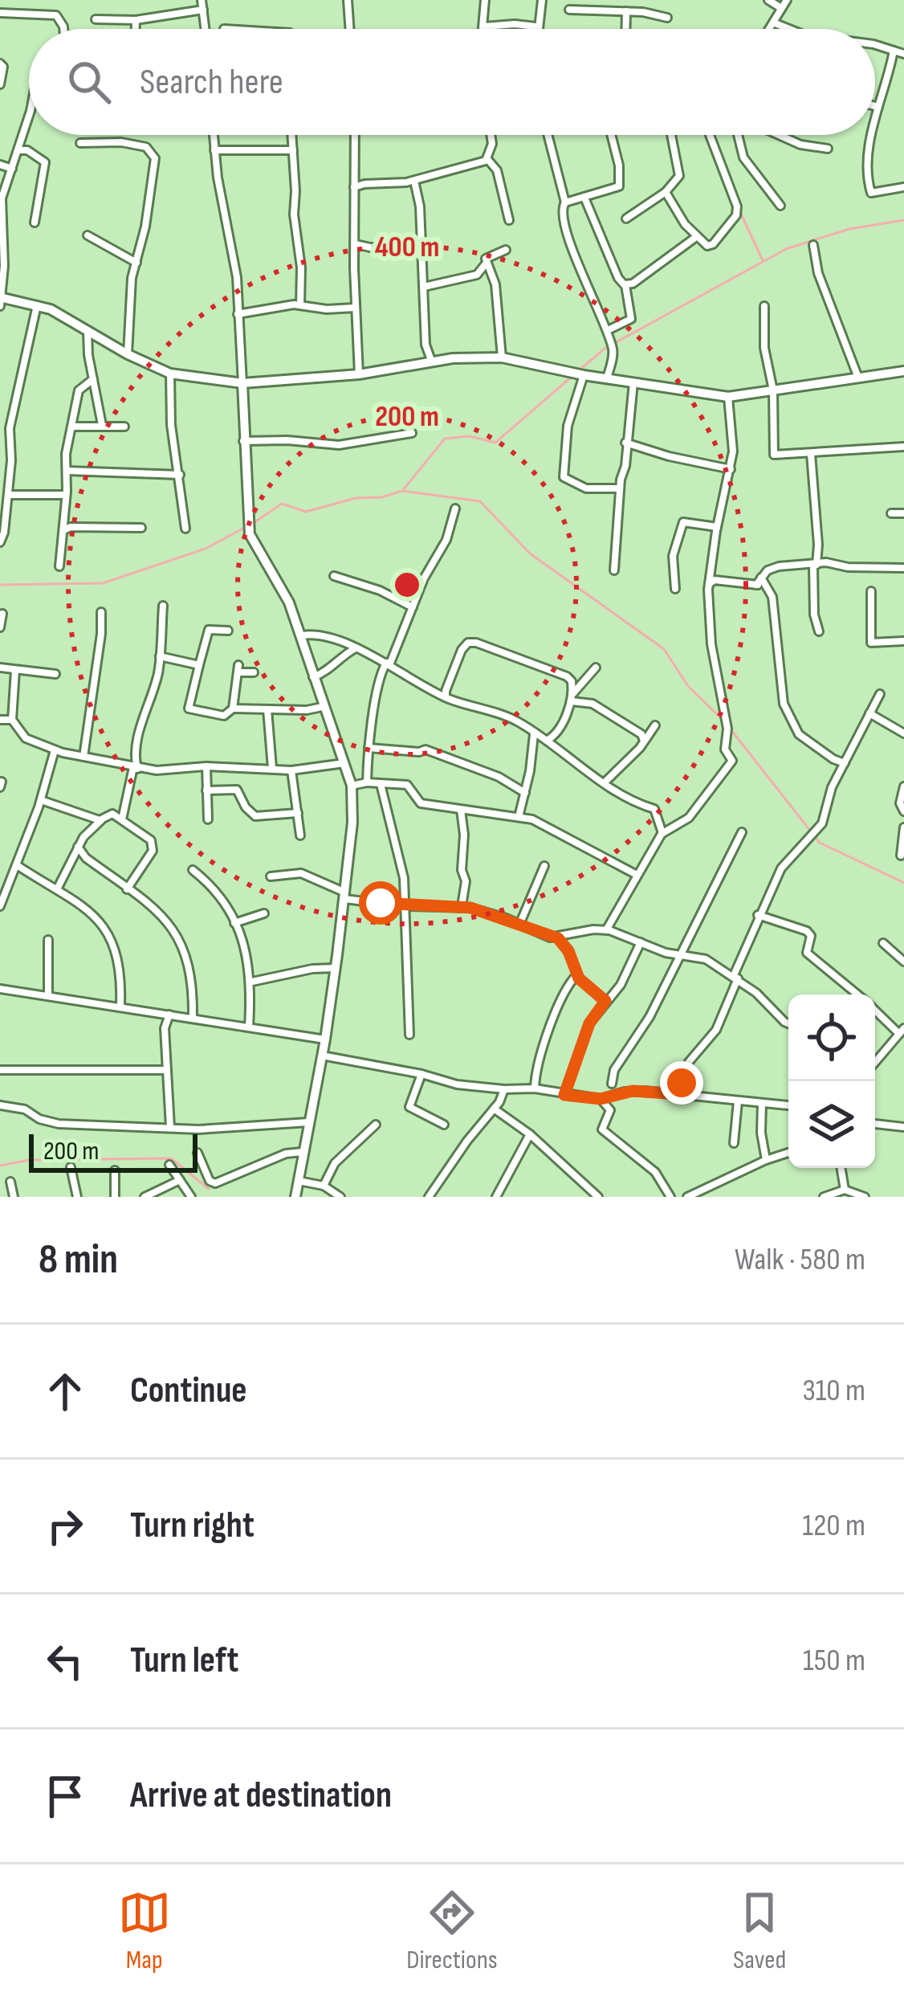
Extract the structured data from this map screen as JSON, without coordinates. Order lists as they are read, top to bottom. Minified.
{"scale_bar":"200 m","page":{"search":"Search here","scale":"200 m","heading":["8 min","Walk · 580 m"],"list":[["Continue","310 m"],["Turn right","120 m"],["Turn left","150 m"],"Arrive at destination"],"nav":["Map","Directions","Saved"]},"rings":["400 m","200 m"]}
